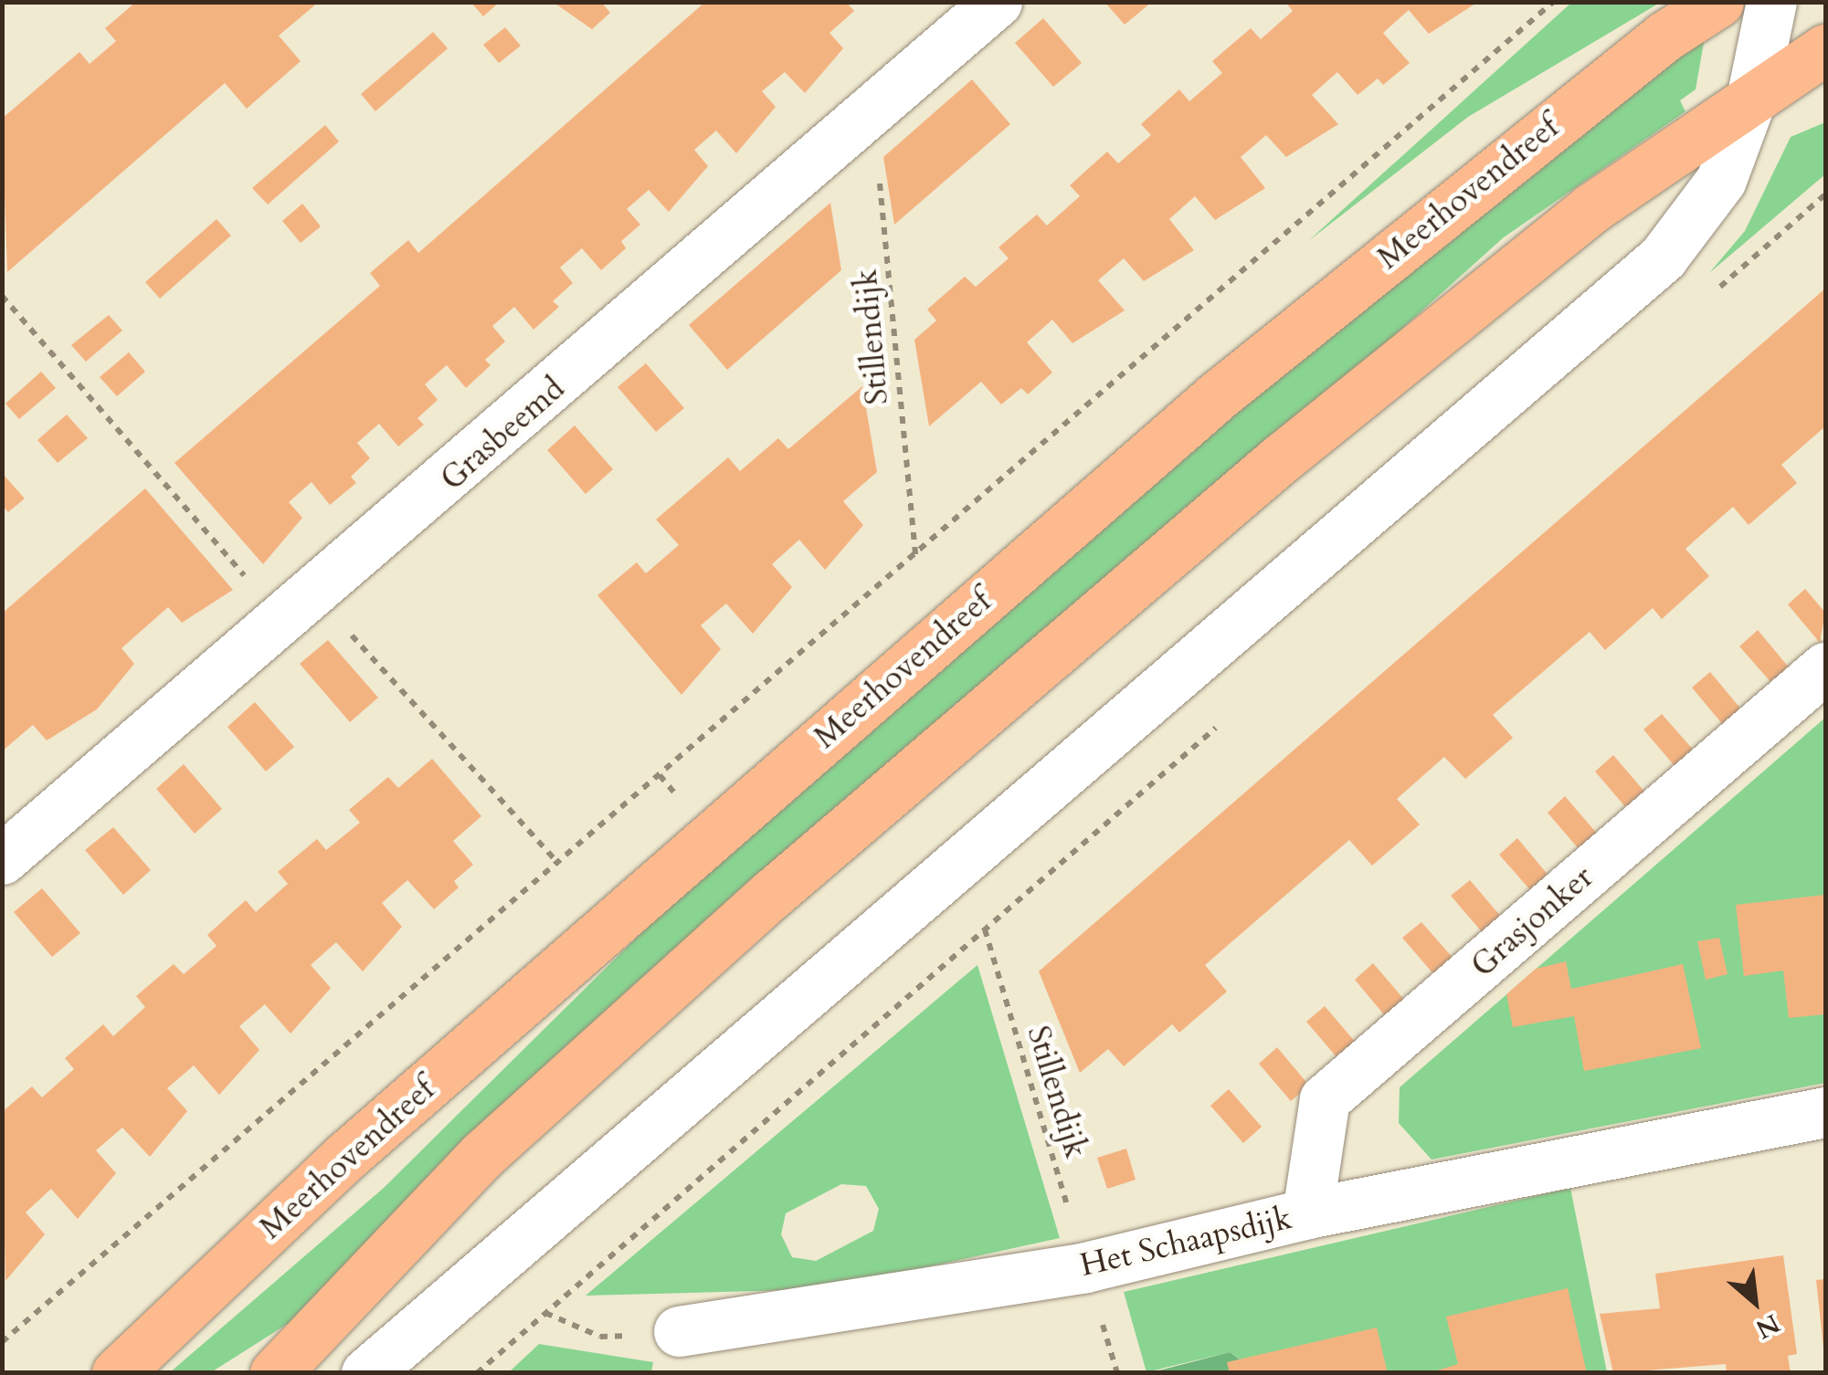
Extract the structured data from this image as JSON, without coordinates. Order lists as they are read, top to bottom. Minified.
{"streets":{"main road":["Meerhovendreef"],"street":["Grasbeemd","Grasjonker","Het Schaapsdijk"],"path":["Stillendijk"]},"crossings":[["Stillendijk","Grasbeemd"],["Stillendijk","Het Schaapsdijk"],["Grasjonker","Het Schaapsdijk"]],"north":"bottom right"}
